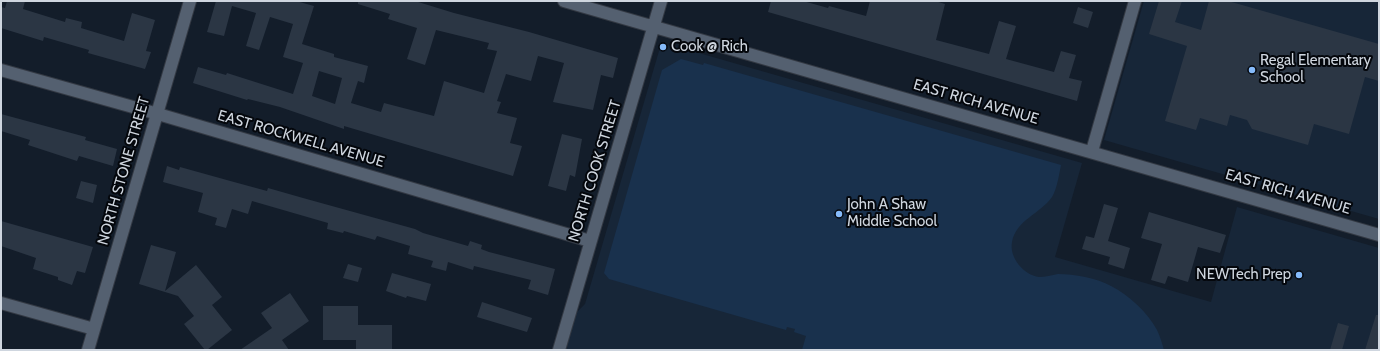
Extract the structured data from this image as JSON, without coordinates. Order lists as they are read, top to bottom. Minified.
{"streets":{"street":["EAST RICH AVENUE","EAST ROCKWELL AVENUE","NORTH STONE STREET","NORTH COOK STREET"]},"crossings":[["EAST RICH AVENUE","NORTH COOK STREET"],["EAST ROCKWELL AVENUE","NORTH STONE STREET"],["EAST ROCKWELL AVENUE","NORTH COOK STREET"]],"places":["Cook @ Rich","Regal Elementary School","John A Shaw Middle School","NEWTech Prep"]}
